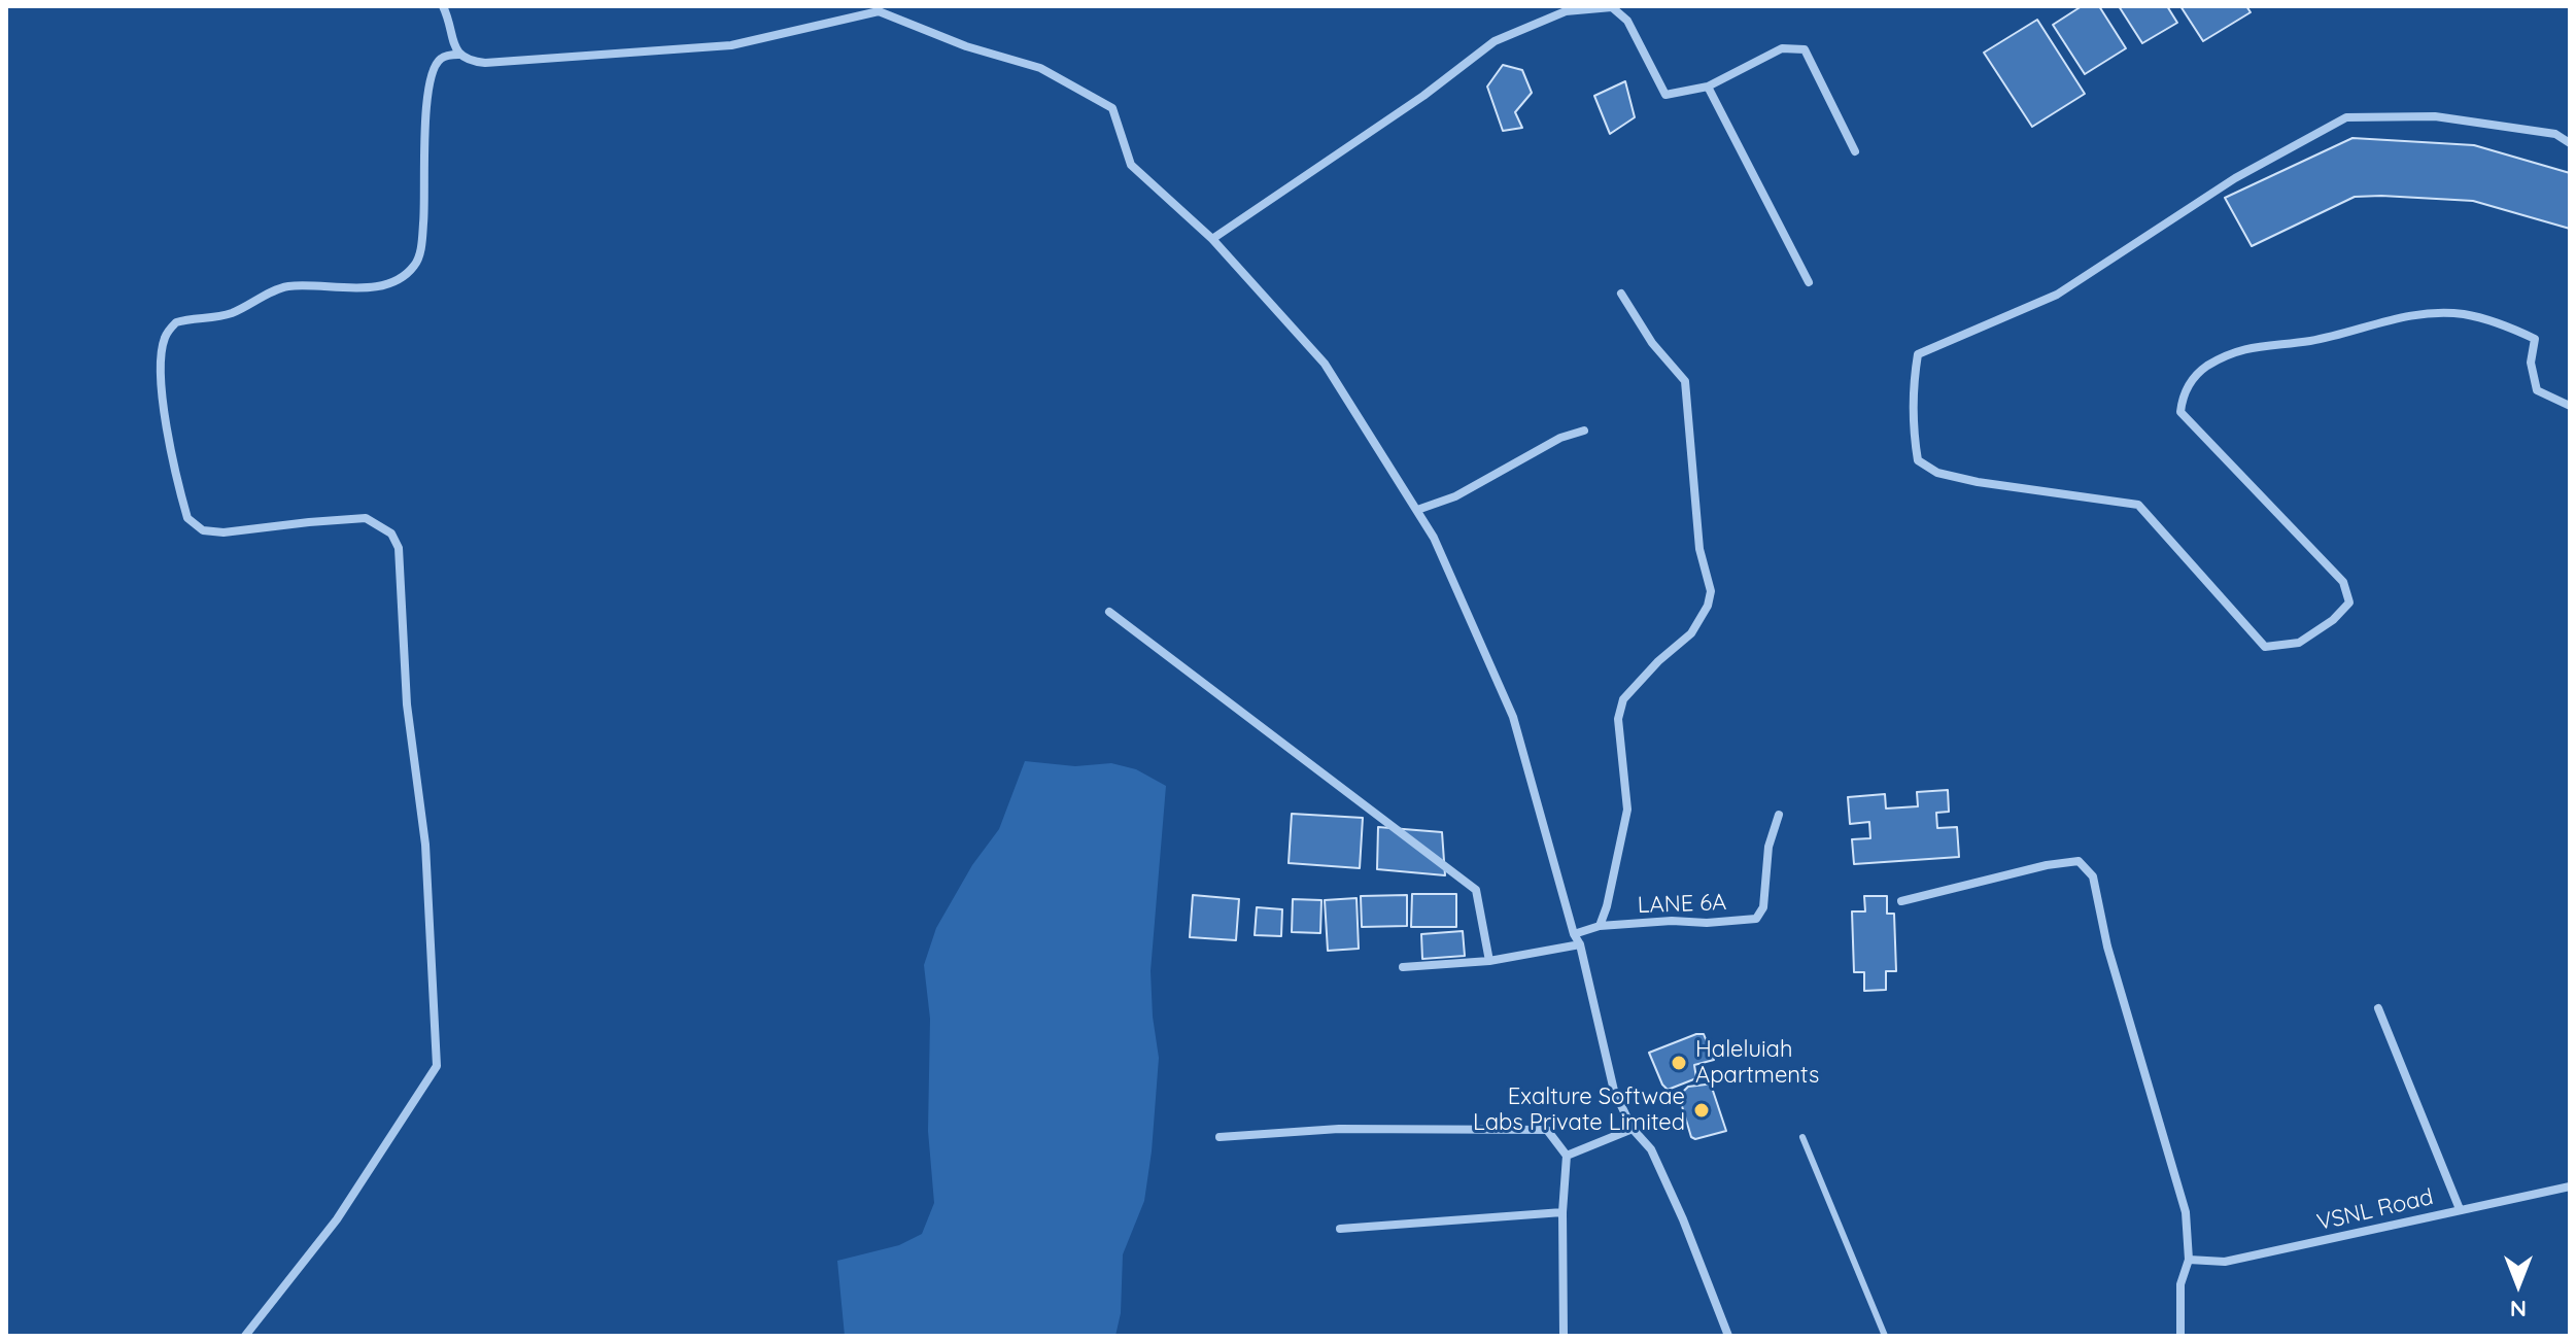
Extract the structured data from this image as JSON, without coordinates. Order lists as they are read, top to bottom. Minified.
{"streets":{"street":["LANE 6A","VSNL Road"]},"places":["Haleluiah Apartments","Exalture Softwae Labs Private Limited"],"north":"bottom"}
